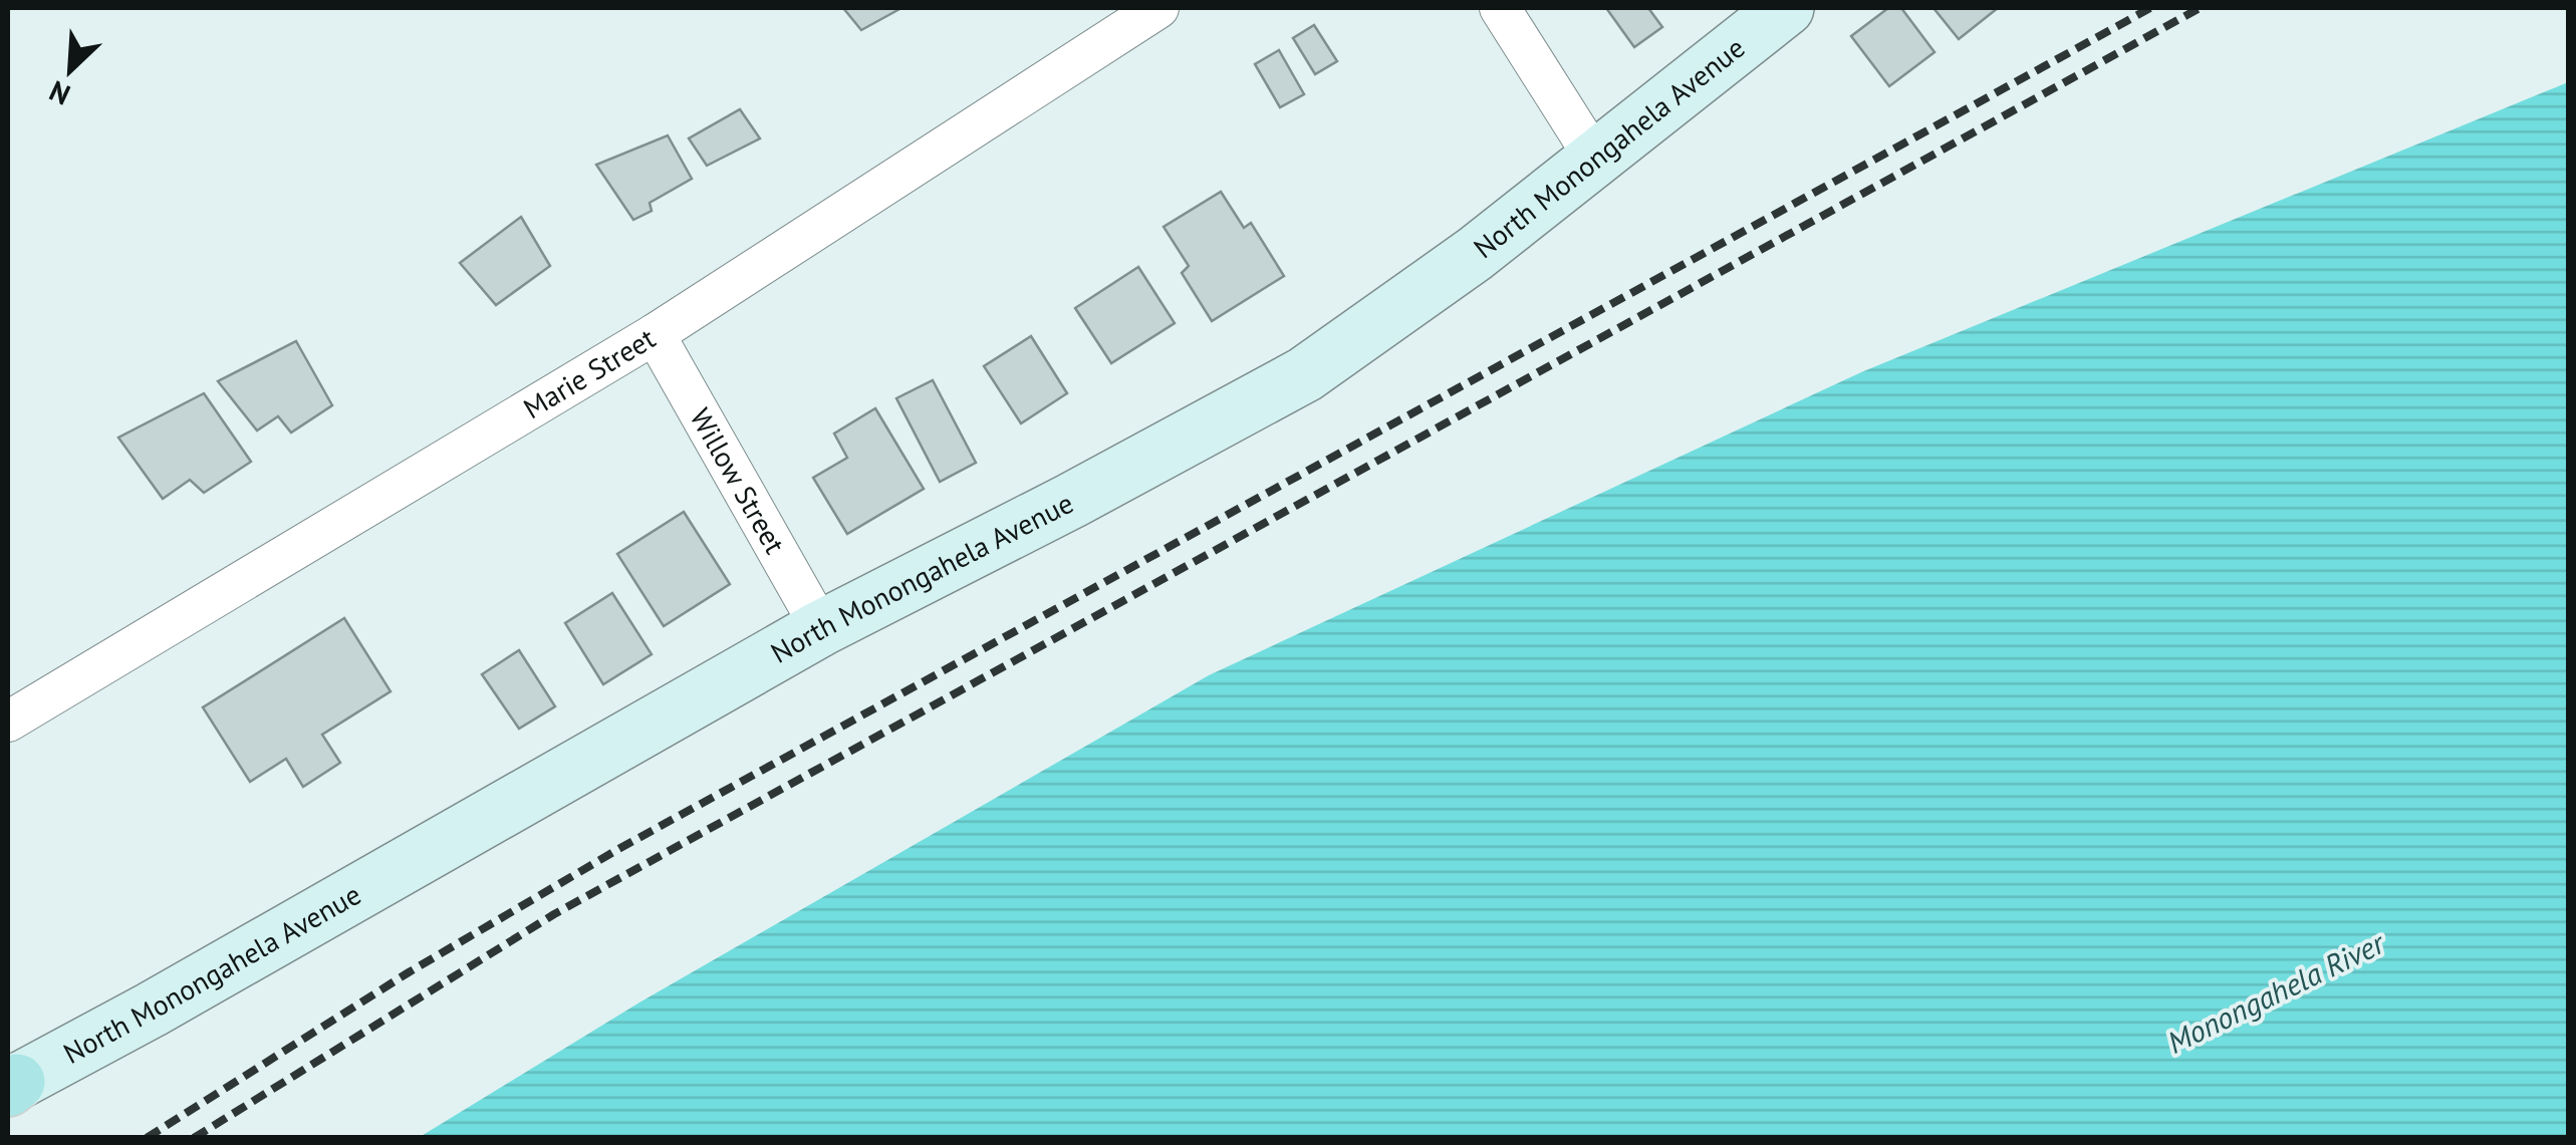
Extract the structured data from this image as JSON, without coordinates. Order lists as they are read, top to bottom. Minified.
{"streets":{"main road":["North Monongahela Avenue"],"street":["Marie Street","Willow Street"]},"crossings":[["North Monongahela Avenue","Willow Street"],["Marie Street","Willow Street"]],"water":["Monongahela River"],"north":"bottom left"}
